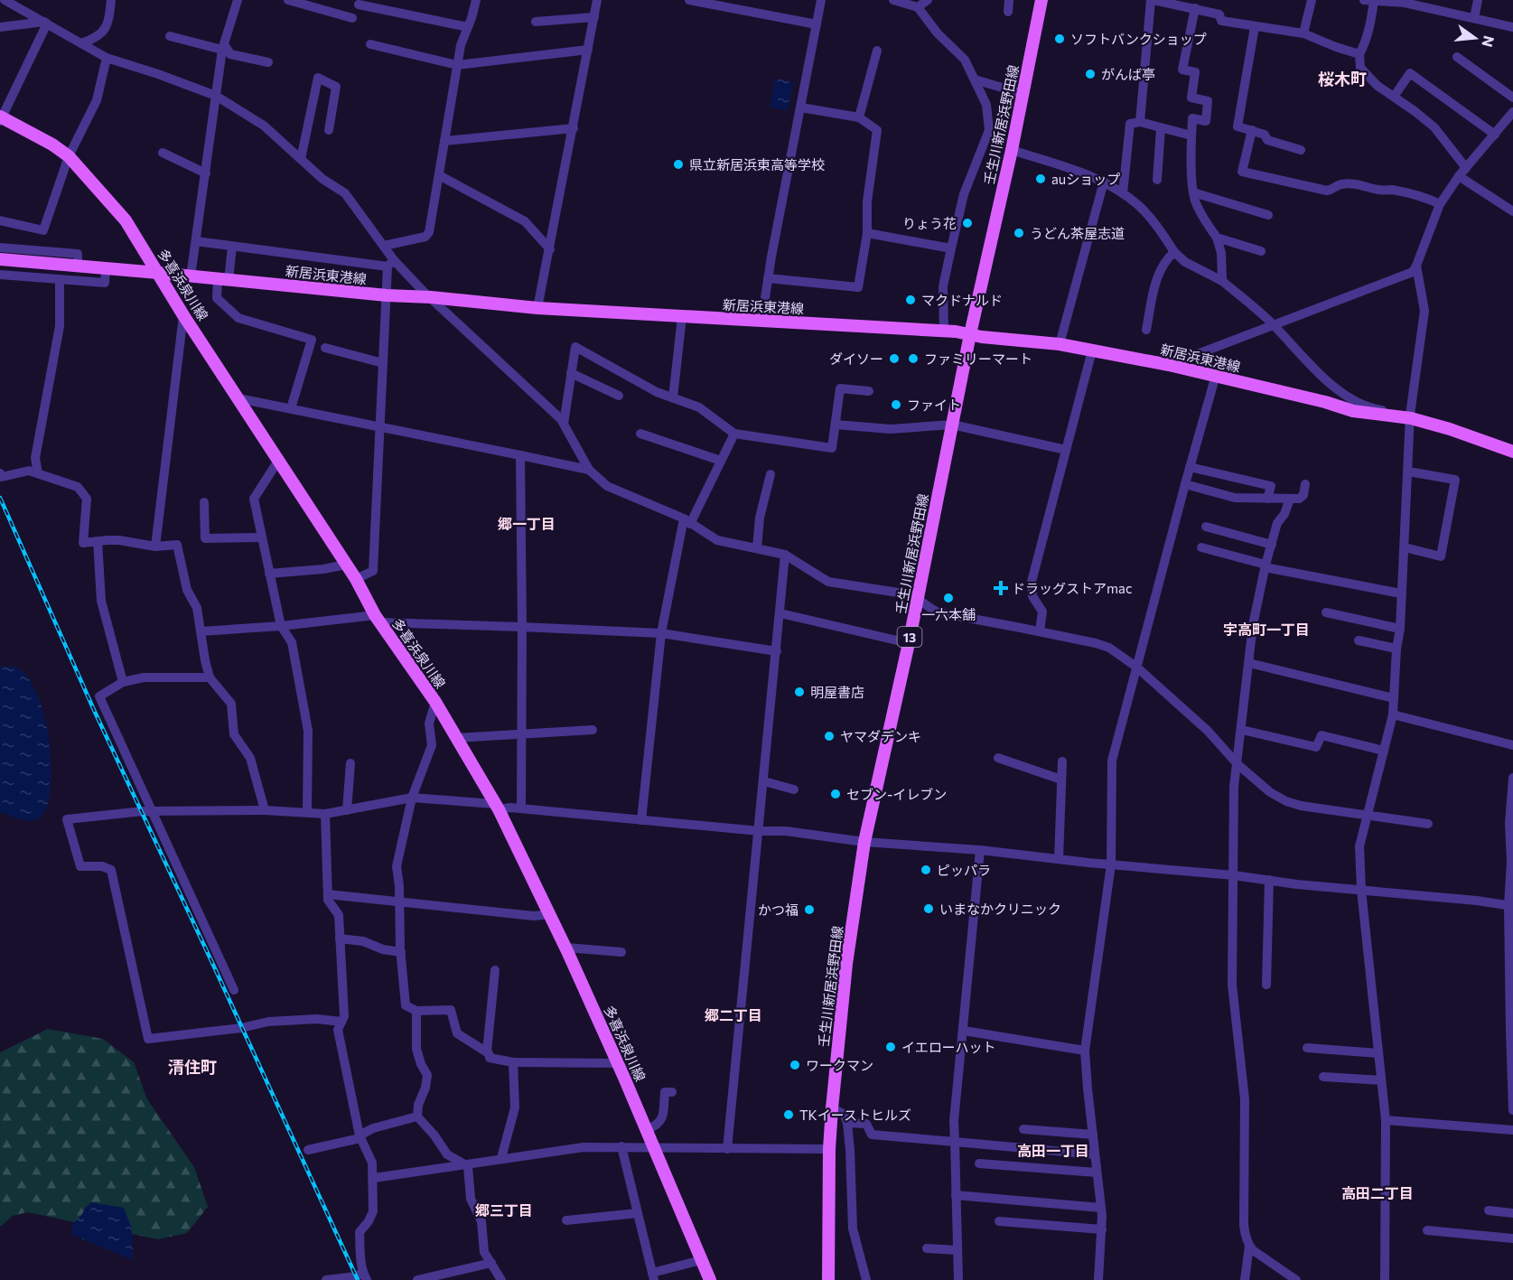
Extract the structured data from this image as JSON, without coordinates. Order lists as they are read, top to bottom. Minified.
{"streets":{"main road":["壬生川新居浜野田線","新居浜東港線","多喜浜泉川線","13"]},"crossings":[["壬生川新居浜野田線","新居浜東港線"],["新居浜東港線","多喜浜泉川線"]],"districts":["桜木町","郷一丁目","宇高町一丁目","郷二丁目","清住町","高田一丁目","高田二丁目","郷三丁目"],"places":{"other":["ソフトバンクショップ","がんば亭","県立新居浜東高等学校","auショップ","りょう花","うどん茶屋志道","マクドナルド","ダイソー","ファミリーマート","ファイト","一六本舗","明屋書店","ヤマダデンキ","セブン-イレブン","ピッパラ","いまなかクリニック","かつ福","イエローハット","ワークマン","TKイーストヒルズ"],"health":["ドラッグストアmac"]},"north":"right"}
